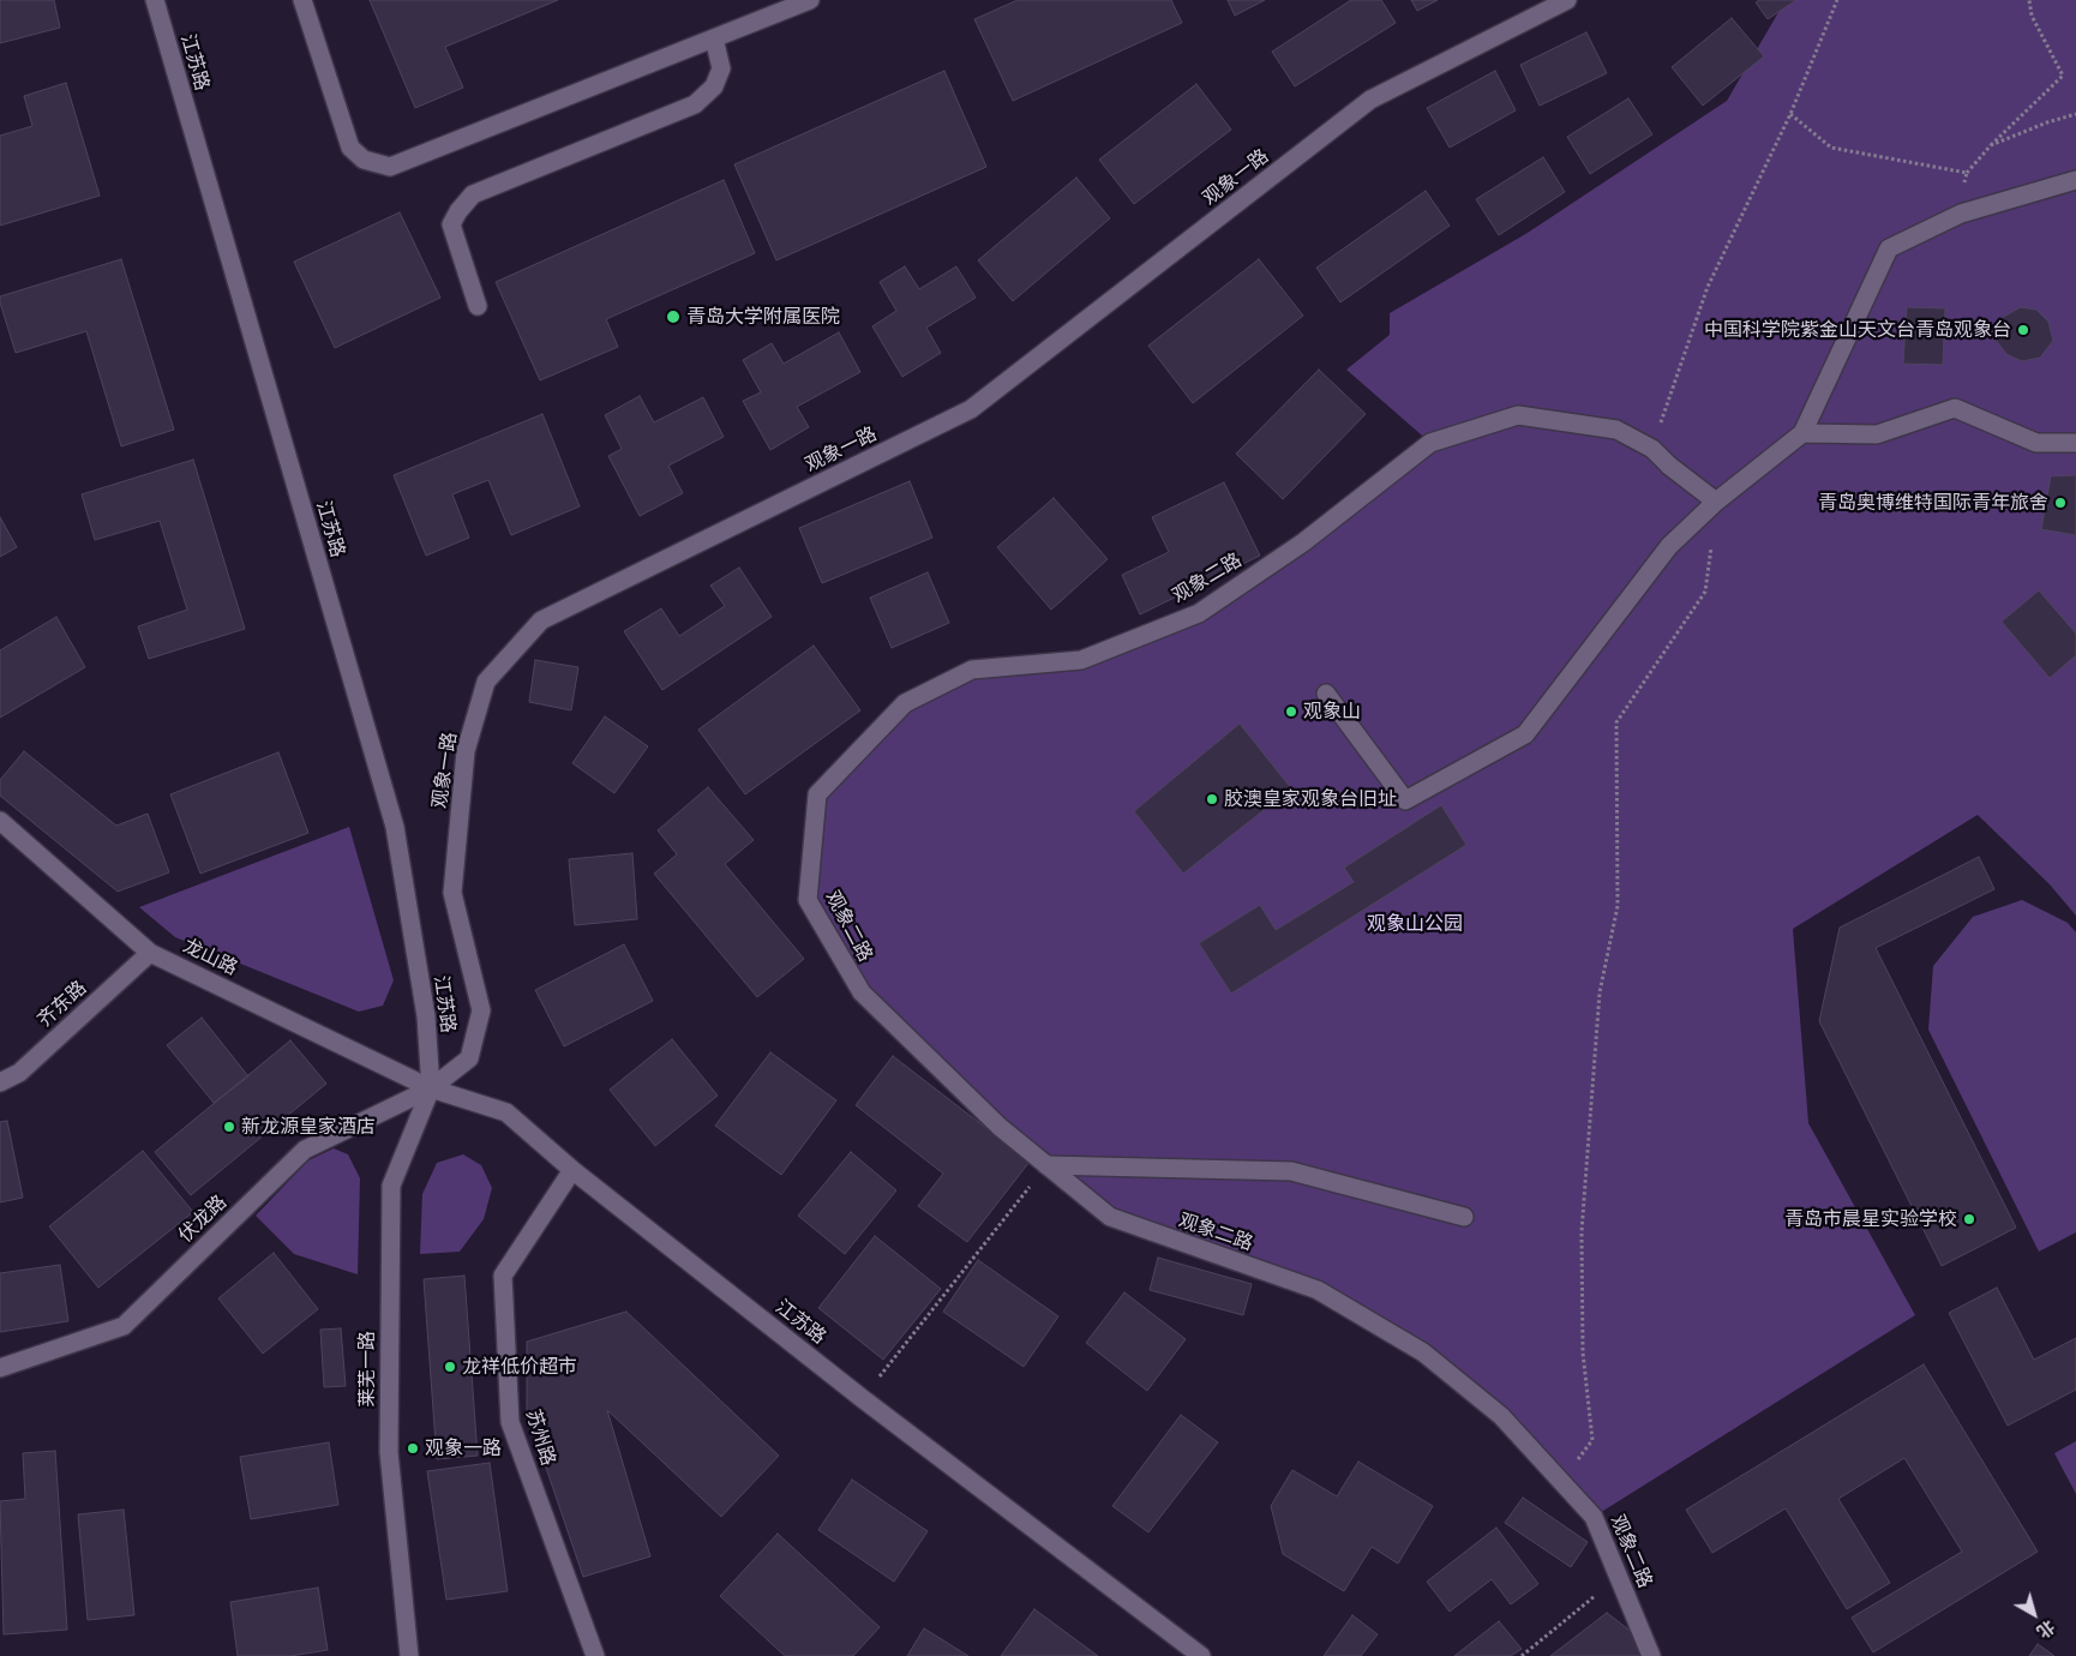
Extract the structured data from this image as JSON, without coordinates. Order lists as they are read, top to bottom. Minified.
{"streets":{"street":["江苏路","观象一路","观象二路","龙山路","齐东路","伏龙路","莱芜一路","苏州路"]},"crossings":[["江苏路","观象一路"],["江苏路","龙山路"],["江苏路","伏龙路"],["江苏路","莱芜一路"],["江苏路","苏州路"],["观象一路","龙山路"],["观象一路","伏龙路"],["观象一路","莱芜一路"],["龙山路","齐东路"],["龙山路","伏龙路"],["龙山路","莱芜一路"],["伏龙路","莱芜一路"]],"parks":["观象山公园"],"places":["青岛大学附属医院","中国科学院紫金山天文台青岛观象台","青岛奥博维特国际青年旅舍","观象山","胶澳皇家观象台旧址","新龙源皇家酒店","青岛市晨星实验学校","龙祥低价超市","观象一路"],"north":"bottom right"}
